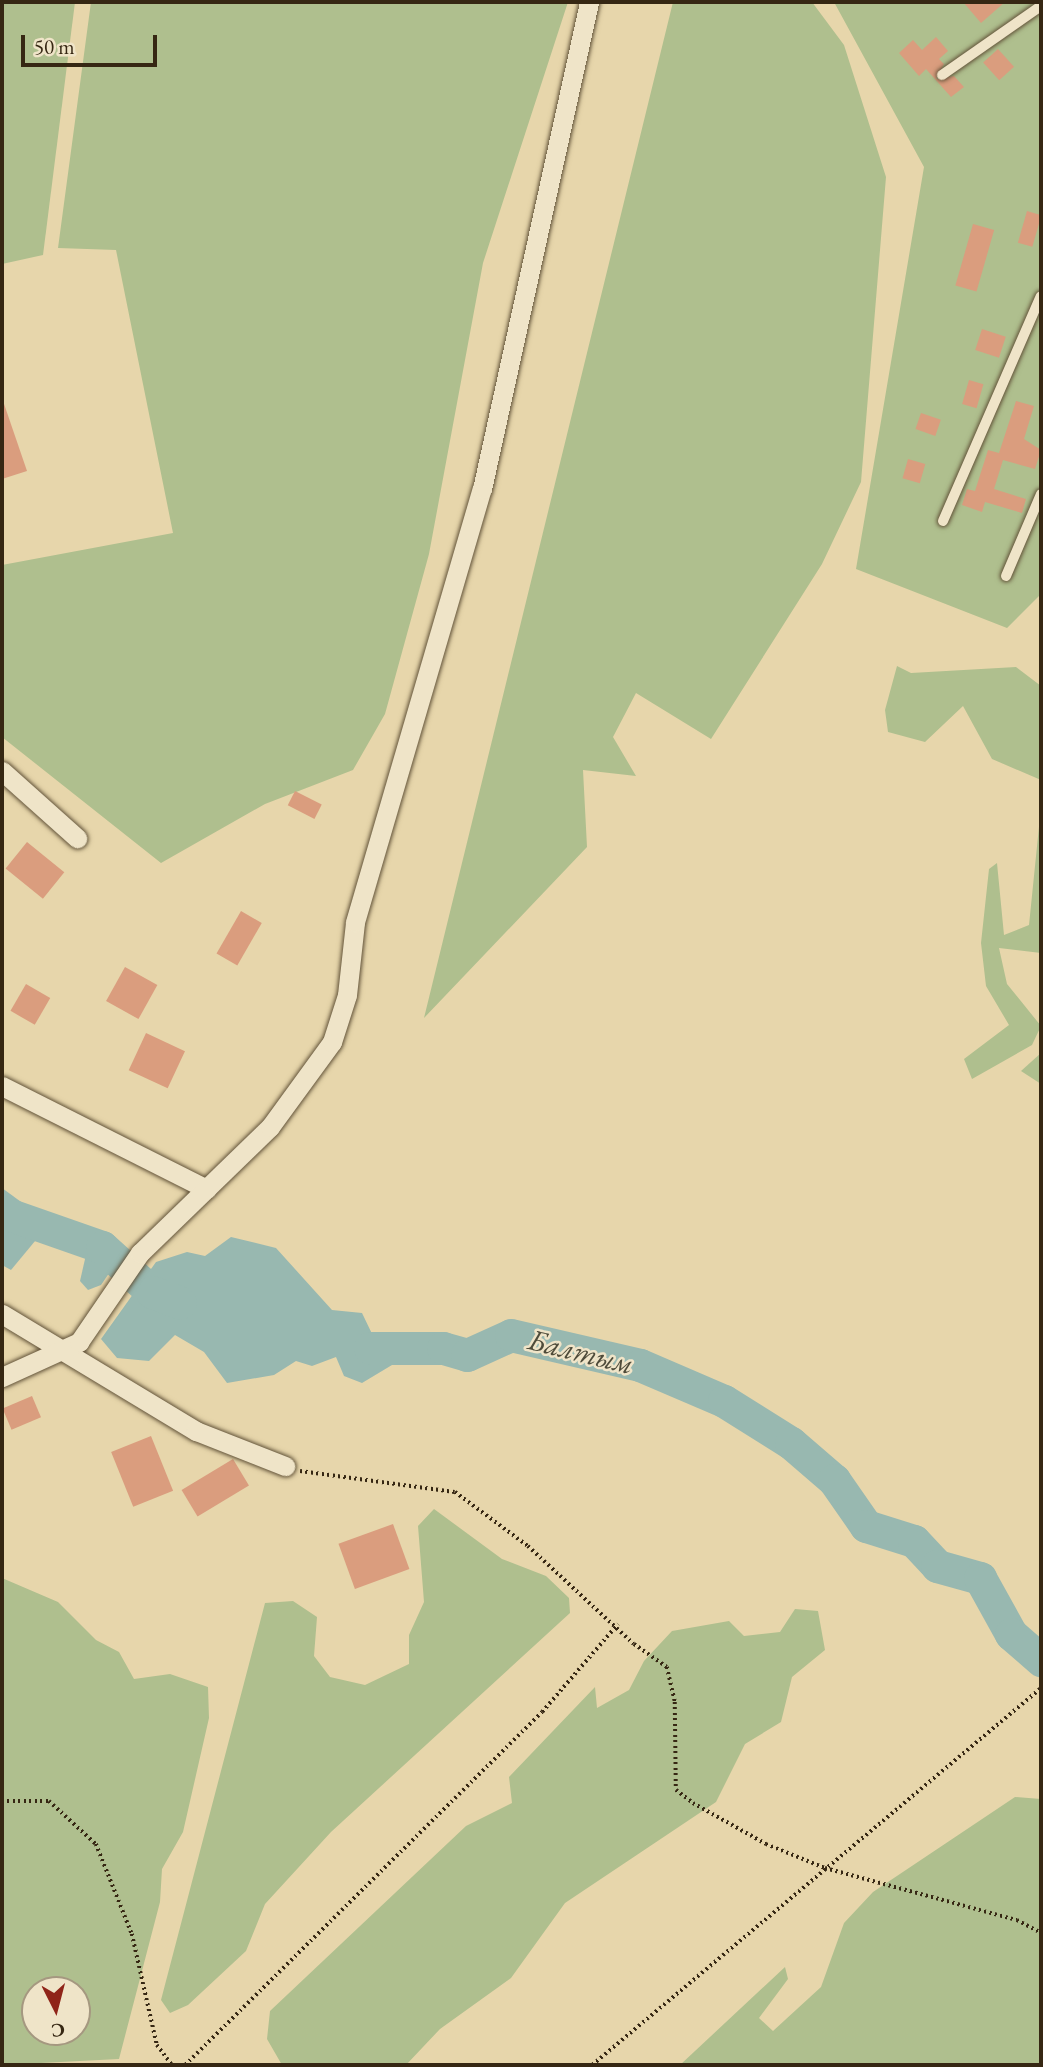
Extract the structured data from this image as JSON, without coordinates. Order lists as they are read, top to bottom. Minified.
{"water":["Балтым"],"scale_bar":"50 m","north":"bottom"}
